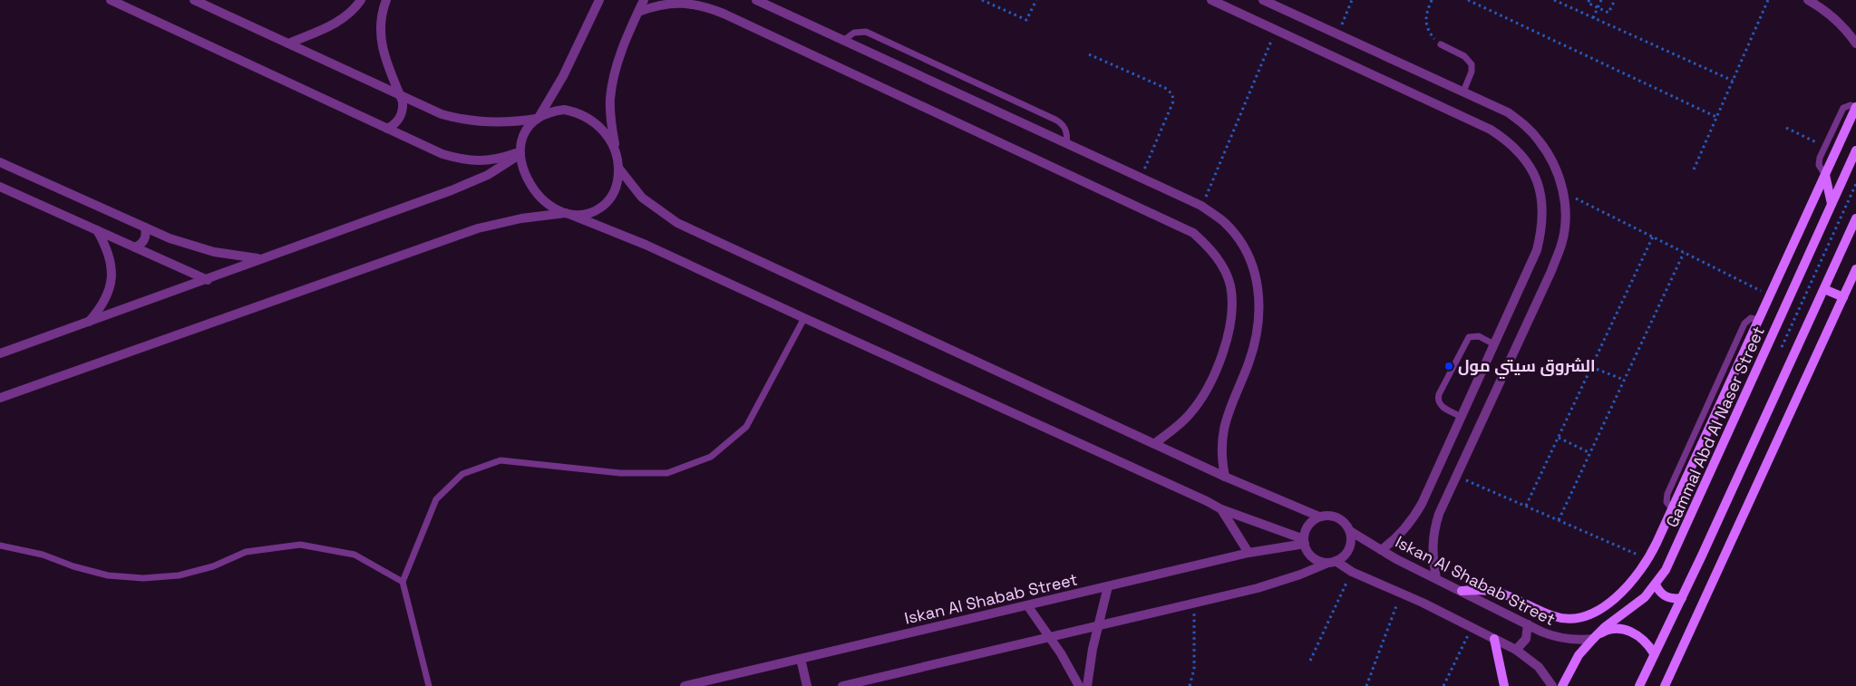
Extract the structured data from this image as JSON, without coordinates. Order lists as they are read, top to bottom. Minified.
{"streets":{"main road":["Gammal Abd Al Naser Street"],"street":["Iskan Al Shabab Street"]},"crossings":[["Gammal Abd Al Naser Street","Iskan Al Shabab Street"]],"places":["الشروق سيتي مول"]}
